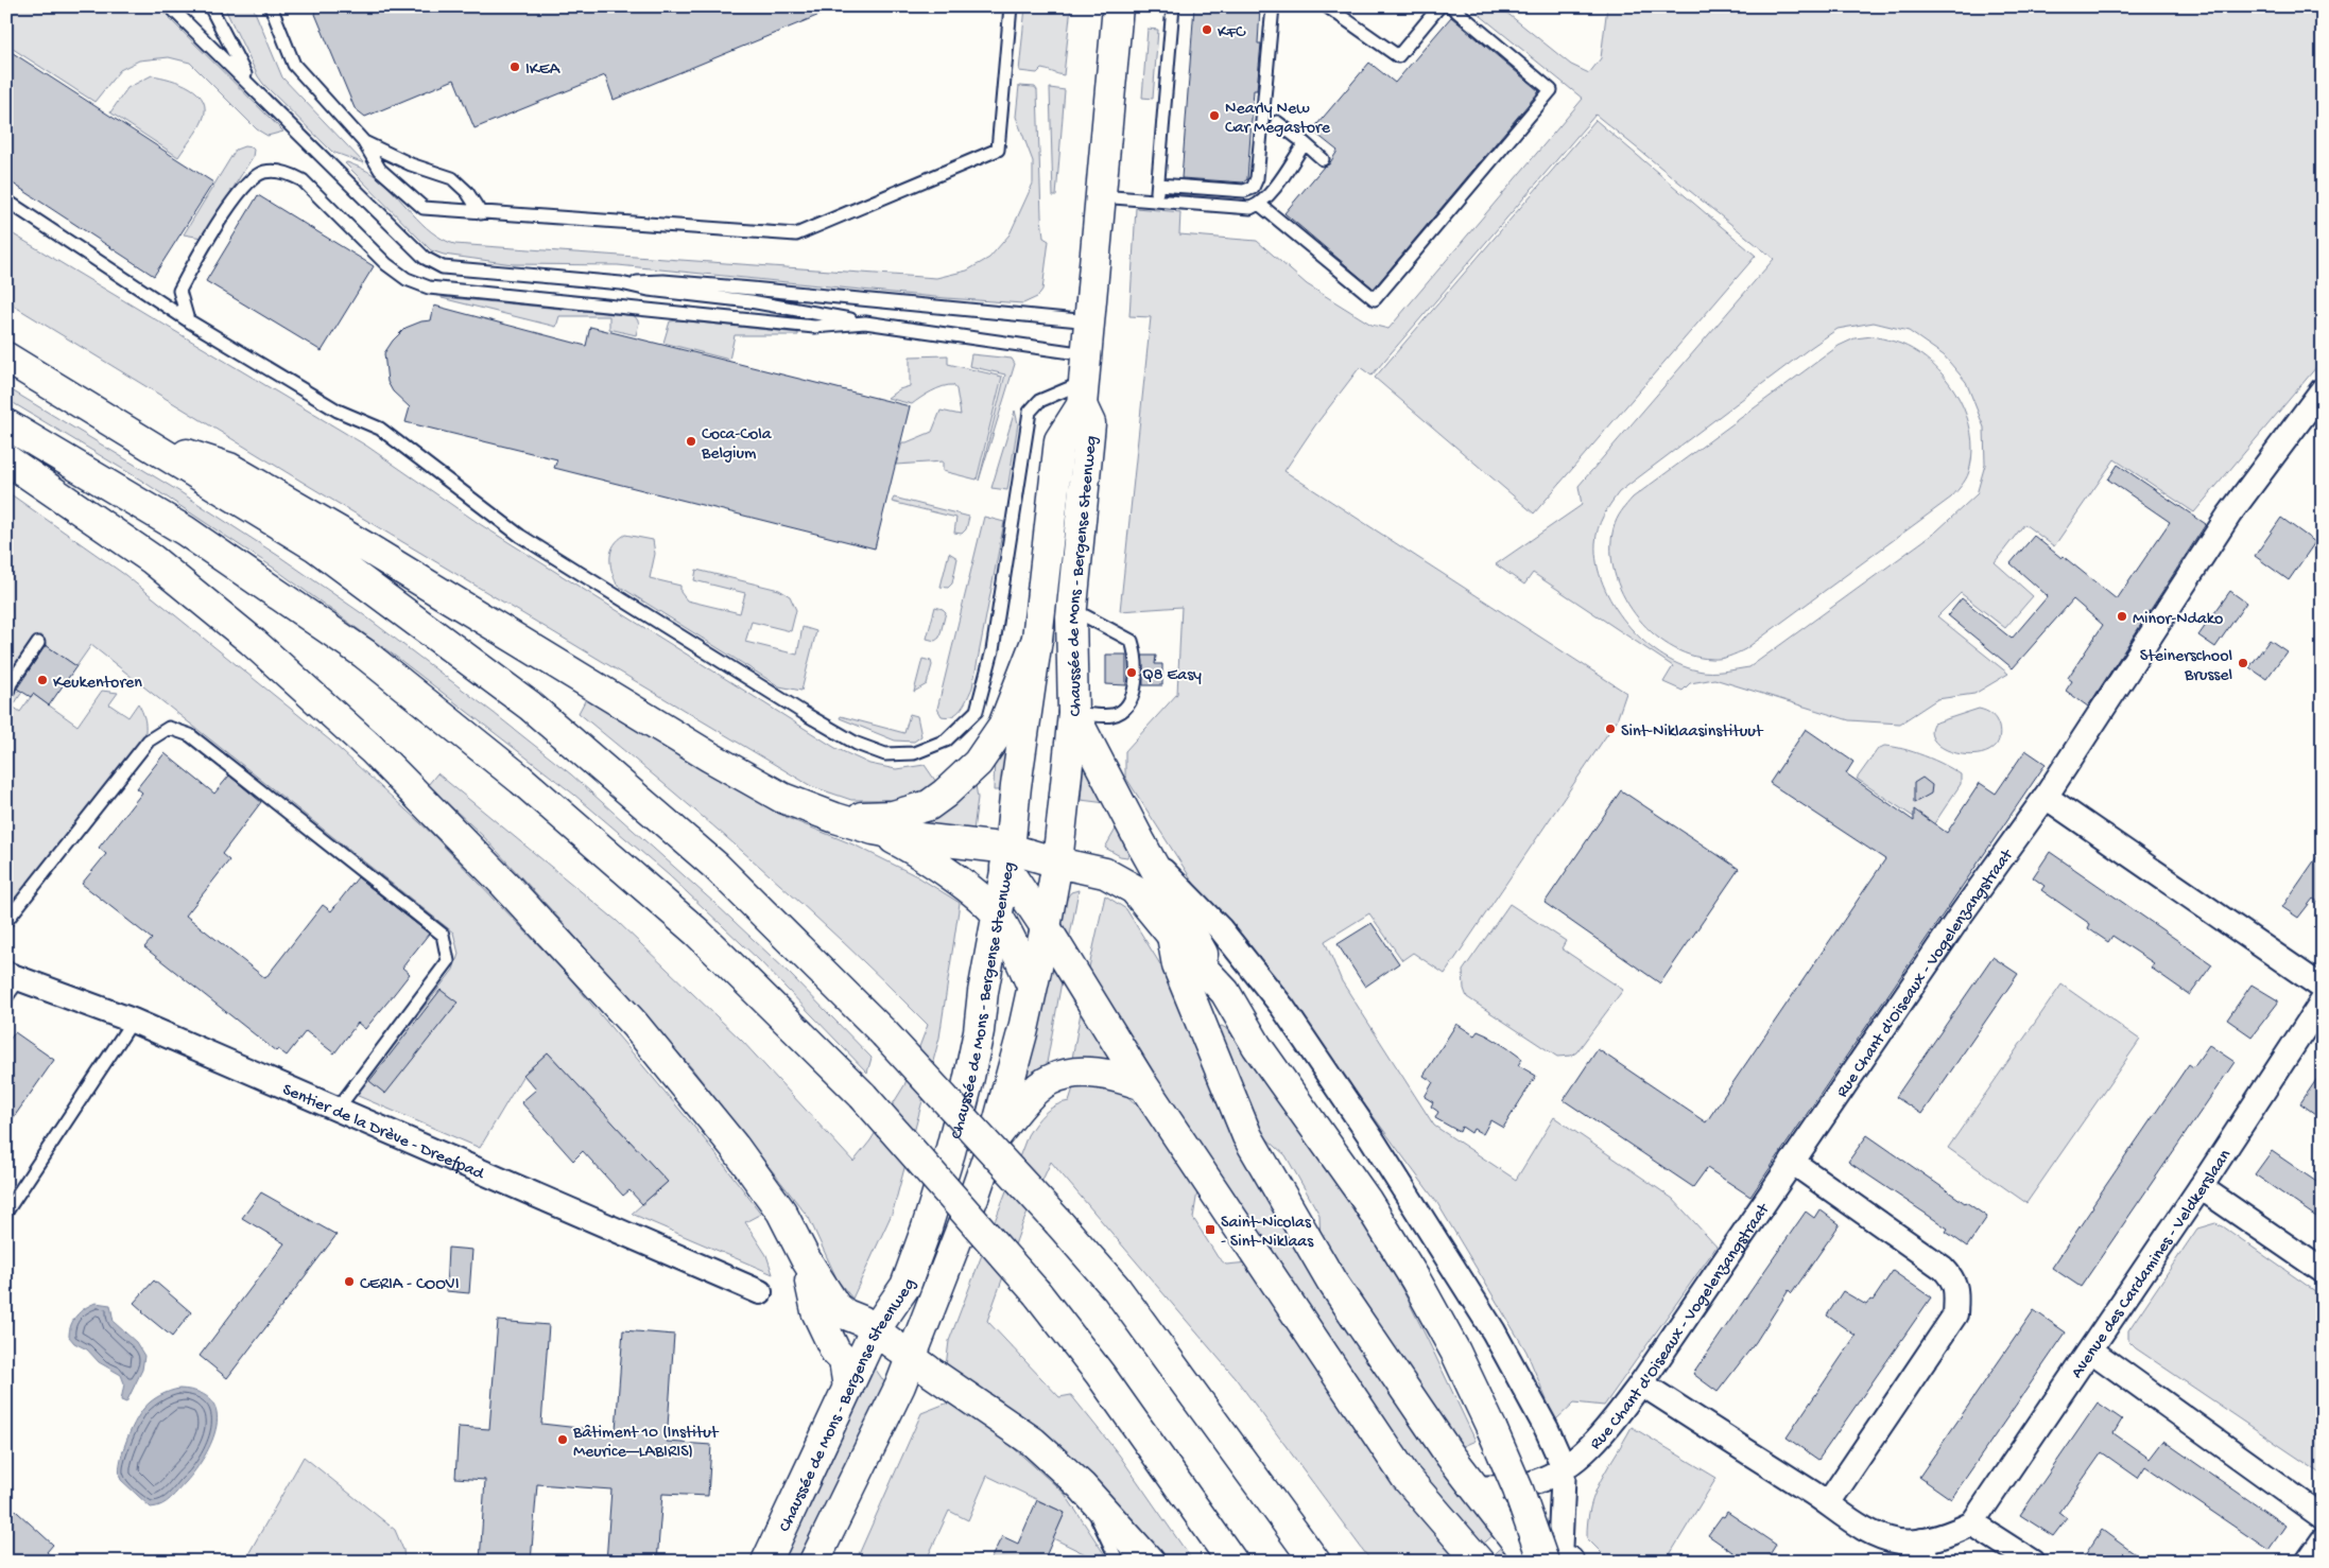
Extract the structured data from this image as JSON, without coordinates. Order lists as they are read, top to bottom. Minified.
{"streets":{"main road":["Chaussée de Mons - Bergense Steenweg"],"street":["Rue Chant d'Oiseaux - Vogelenzangstraat","Sentier de la Drève - Dreefpad","Avenue des Cardamines - Veldkerslaan"]},"places":{"other":["KFC","IKEA","Nearly New Car Megastore","Coca-Cola Belgium","Minor-Ndako","Steinerschool Brussel","Q8 Easy","Keukentoren","Sint-Niklaasinstituut","CERIA - COOVI","Bâtiment 10 (Institut Meurice—LABIRIS)"],"transit":["Saint-Nicolas - Sint-Niklaas"]}}
